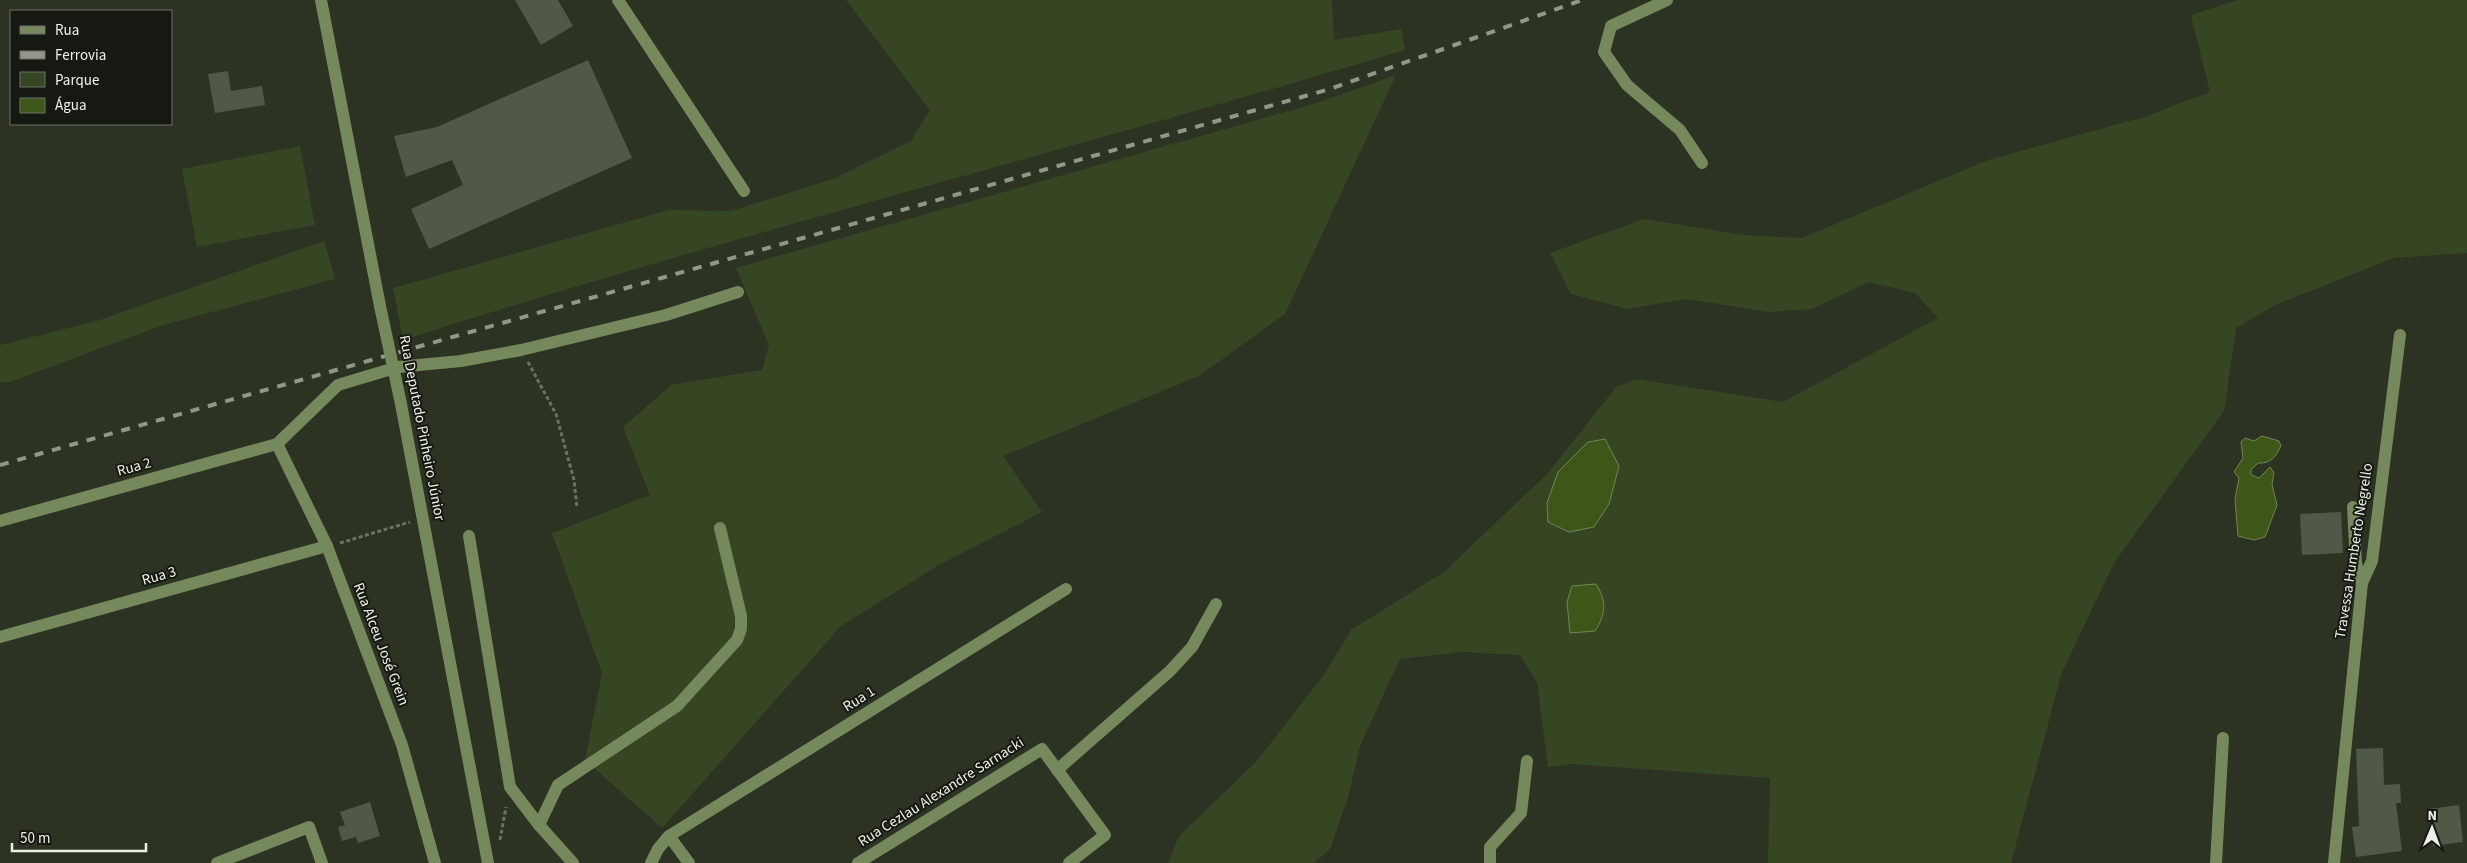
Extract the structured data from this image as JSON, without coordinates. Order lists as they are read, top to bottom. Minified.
{"streets":{"street":["Rua Deputado Pinheiro Júnior","Rua 2","Travessa Humberto Negrello","Rua 3","Rua Alceu José Grein","Rua 1","Rua Cezlau Alexandre Sarnacki"]},"crossings":[["Rua 2","Rua Alceu José Grein"],["Rua 3","Rua Alceu José Grein"]],"legend":["Rua","Ferrovia","Parque","Água"],"scale_bar":"50 m","north":"top"}
